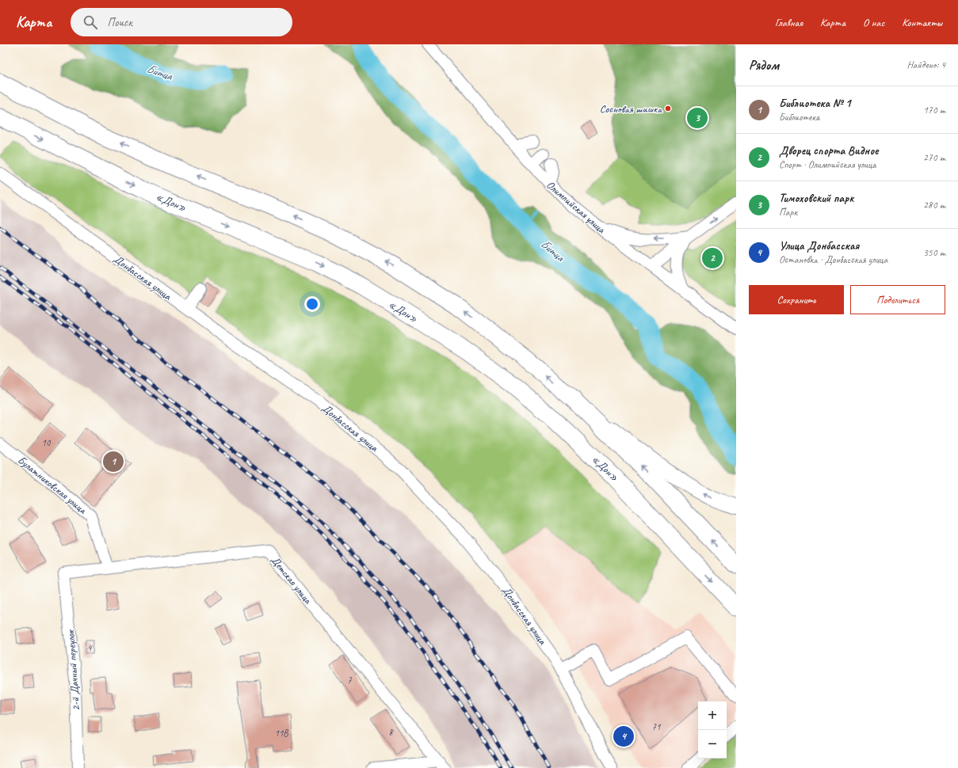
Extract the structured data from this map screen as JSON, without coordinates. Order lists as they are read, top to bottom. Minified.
{"streets":{"highway":["«Дон»"],"street":["Олимпийская улица","Донбасская улица","Булатниковская улица","Детская улица","2-й Дачный переулок"]},"crossings":[["Булатниковская улица","Детская улица"],["Детская улица","2-й Дачный переулок"]],"water":["Битца"],"places":["Сосновая шишка"],"house_numbers":["10","4","7","71","8","11В"],"page":{"header":"Карта","search":"Поиск","nav":["Главная","Карта","О нас","Контакты"],"heading":["Рядом","Найдено: 4"],"list":[{"mark":"1","name":"Библиотека № 1","note":"Библиотека","value":"170 m"},{"mark":"2","name":"Дворец спорта Видное","note":"Спорт · Олимпийская улица","value":"270 m"},{"mark":"3","name":"Тимоховский парк","note":"Парк","value":"280 m"},{"mark":"4","name":"Улица Донбасская","note":"Остановка · Донбасская улица","value":"350 m"}],"pins":["3","2","1","4"],"buttons":["Сохранить","Поделиться"],"map_buttons":["+","−"]}}
